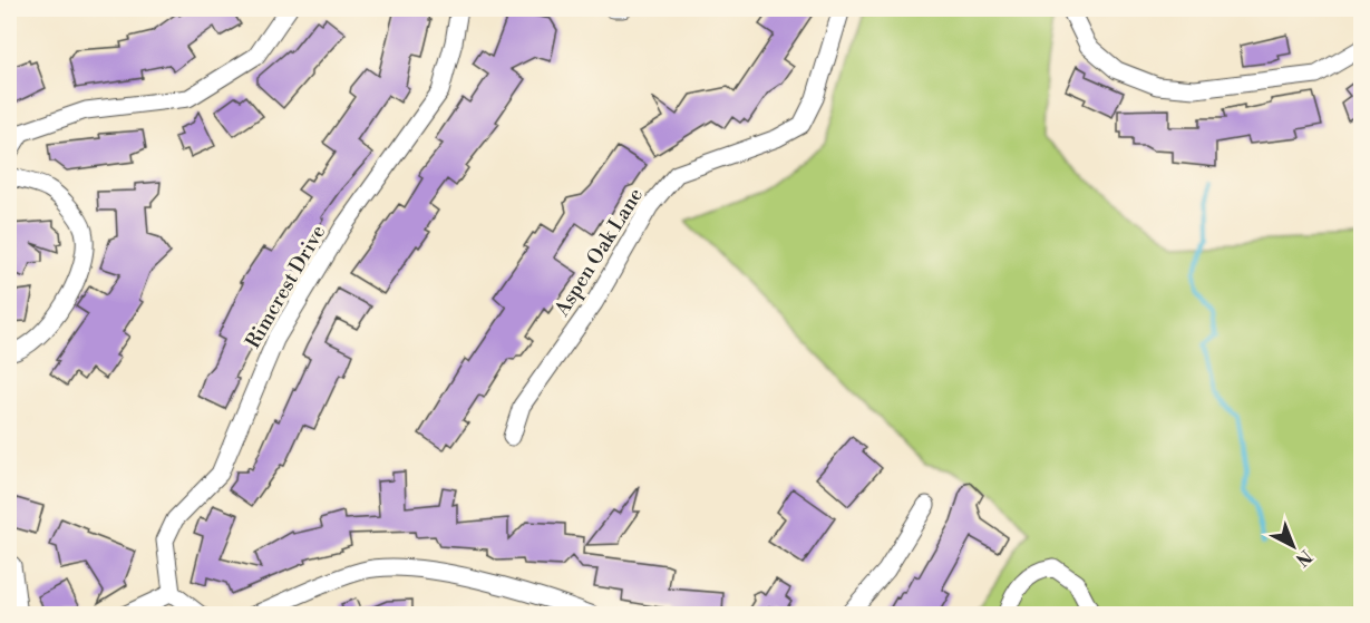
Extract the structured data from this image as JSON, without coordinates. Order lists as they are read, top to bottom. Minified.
{"streets":{"street":["Aspen Oak Lane","Rimcrest Drive"]},"north":"bottom right"}
